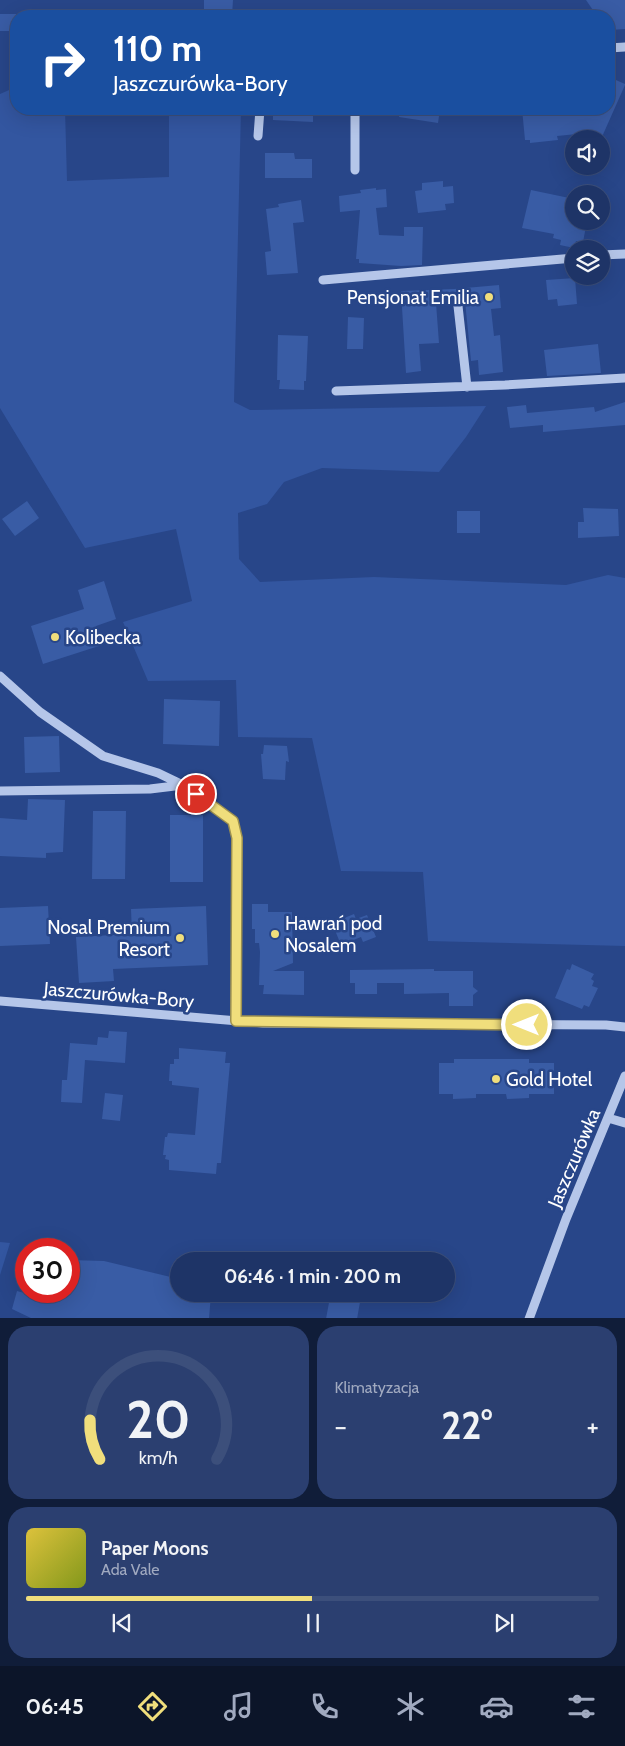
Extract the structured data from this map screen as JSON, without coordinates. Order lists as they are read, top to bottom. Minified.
{"streets":{"street":["Jaszczurówka-Bory","Jaszczurówka"]},"places":["Pensjonat Emilia","Kolibecka","Hawrań pod Nosalem","Nosal Premium Resort","Gold Hotel"],"page":{"turn":["110 m","Jaszczurówka-Bory"],"limit":"30","trip":"06:46 · 1 min · 200 m","tile":"Klimatyzacja","heat":["−","22°","+"],"song":["Paper Moons","Ada Vale"],"tabs":"06:45","gauge":["20","km/h"]}}
